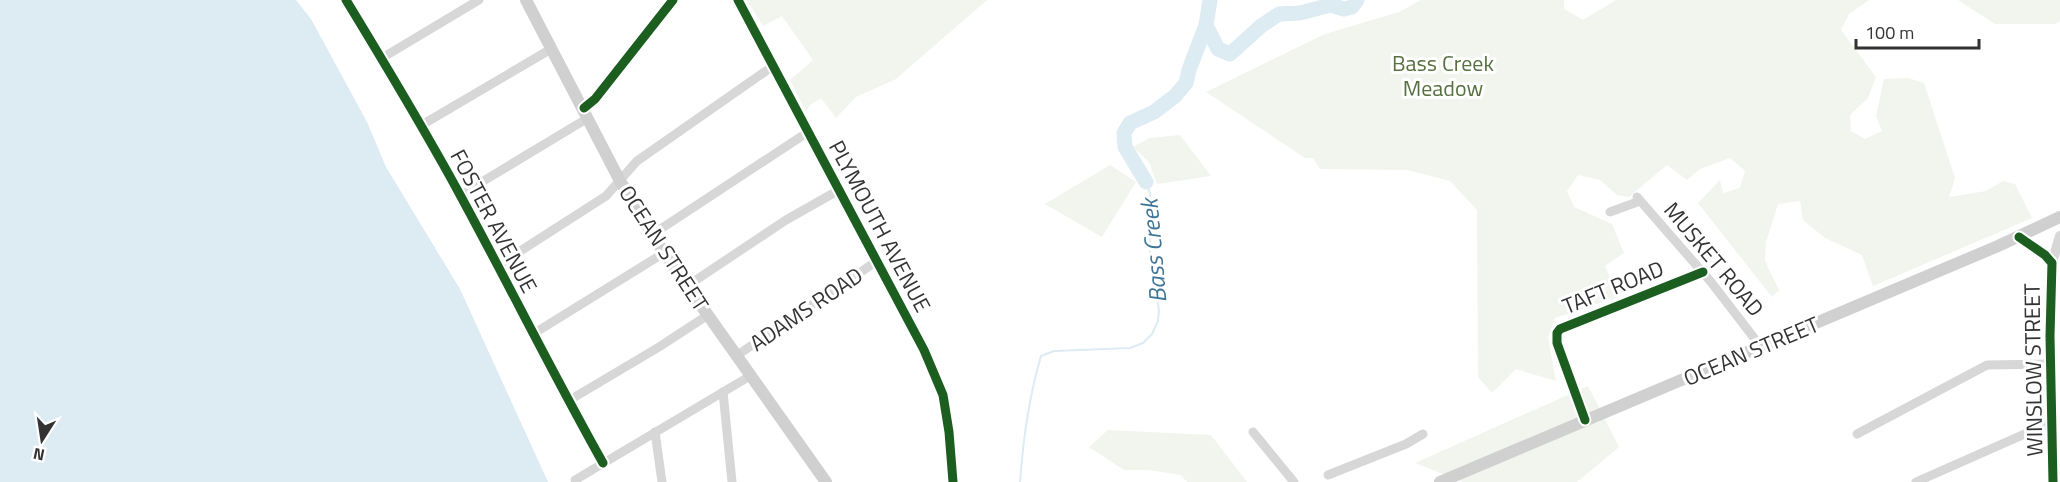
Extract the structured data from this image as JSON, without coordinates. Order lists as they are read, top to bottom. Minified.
{"streets":{"main road":["OCEAN STREET"],"street":["FOSTER AVENUE","PLYMOUTH AVENUE","MUSKET ROAD","TAFT ROAD","ADAMS ROAD","WINSLOW STREET"]},"crossings":[["PLYMOUTH AVENUE","ADAMS ROAD"],["OCEAN STREET","MUSKET ROAD"],["OCEAN STREET","TAFT ROAD"],["OCEAN STREET","ADAMS ROAD"],["OCEAN STREET","WINSLOW STREET"],["MUSKET ROAD","TAFT ROAD"]],"water":["Bass Creek"],"parks":["Bass Creek Meadow"],"scale_bar":"100 m","north":"bottom"}
